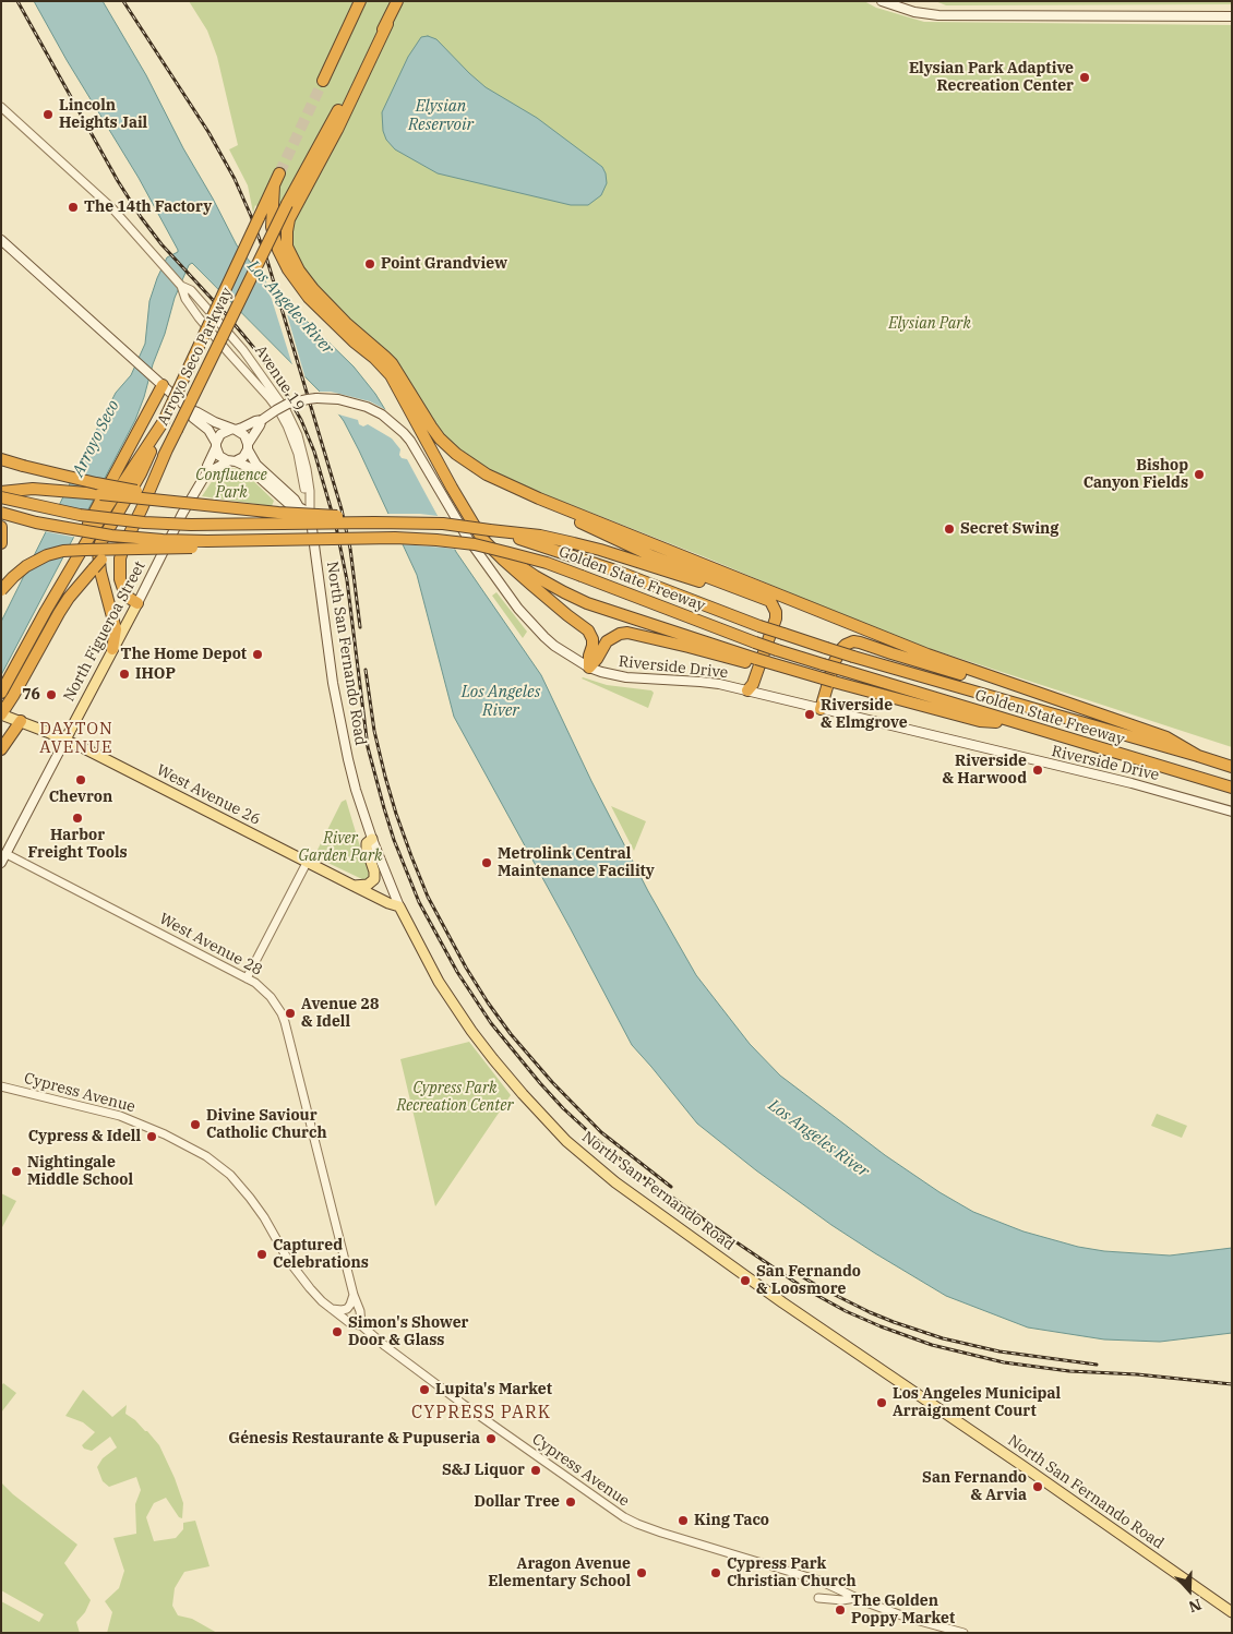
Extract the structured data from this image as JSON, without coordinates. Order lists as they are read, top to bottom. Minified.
{"streets":{"highway":["Arroyo Seco Parkway","Golden State Freeway"],"main road":["North Figueroa Street","North San Fernando Road","Riverside Drive","West Avenue 26"],"street":["Avenue 19","West Avenue 28","Cypress Avenue"]},"crossings":[["Arroyo Seco Parkway","West Avenue 26"],["Avenue 19","North San Fernando Road"],["North Figueroa Street","Riverside Drive"],["North Figueroa Street","West Avenue 26"],["North Figueroa Street","West Avenue 28"],["North San Fernando Road","West Avenue 26"],["West Avenue 28","Cypress Avenue"]],"districts":["DAYTON AVENUE","CYPRESS PARK"],"water":["Elysian Reservoir","Los Angeles River","Arroyo Seco"],"parks":["Elysian Park","Confluence Park","River Garden Park","Cypress Park Recreation Center"],"places":["Elysian Park Adaptive Recreation Center","Lincoln Heights Jail","The 14th Factory","Point Grandview","Bishop Canyon Fields","Secret Swing","The Home Depot","IHOP","76","Riverside & Elmgrove","Riverside & Harwood","Chevron","Harbor Freight Tools","Metrolink Central Maintenance Facility","Avenue 28 & Idell","Divine Saviour Catholic Church","Cypress & Idell","Nightingale Middle School","Captured Celebrations","San Fernando & Loosmore","Simon's Shower Door & Glass","Lupita's Market","Los Angeles Municipal Arraignment Court","Génesis Restaurante & Pupuseria","S&J Liquor","San Fernando & Arvia","Dollar Tree","King Taco","Aragon Avenue Elementary School","Cypress Park Christian Church","The Golden Poppy Market"],"north":"bottom"}
